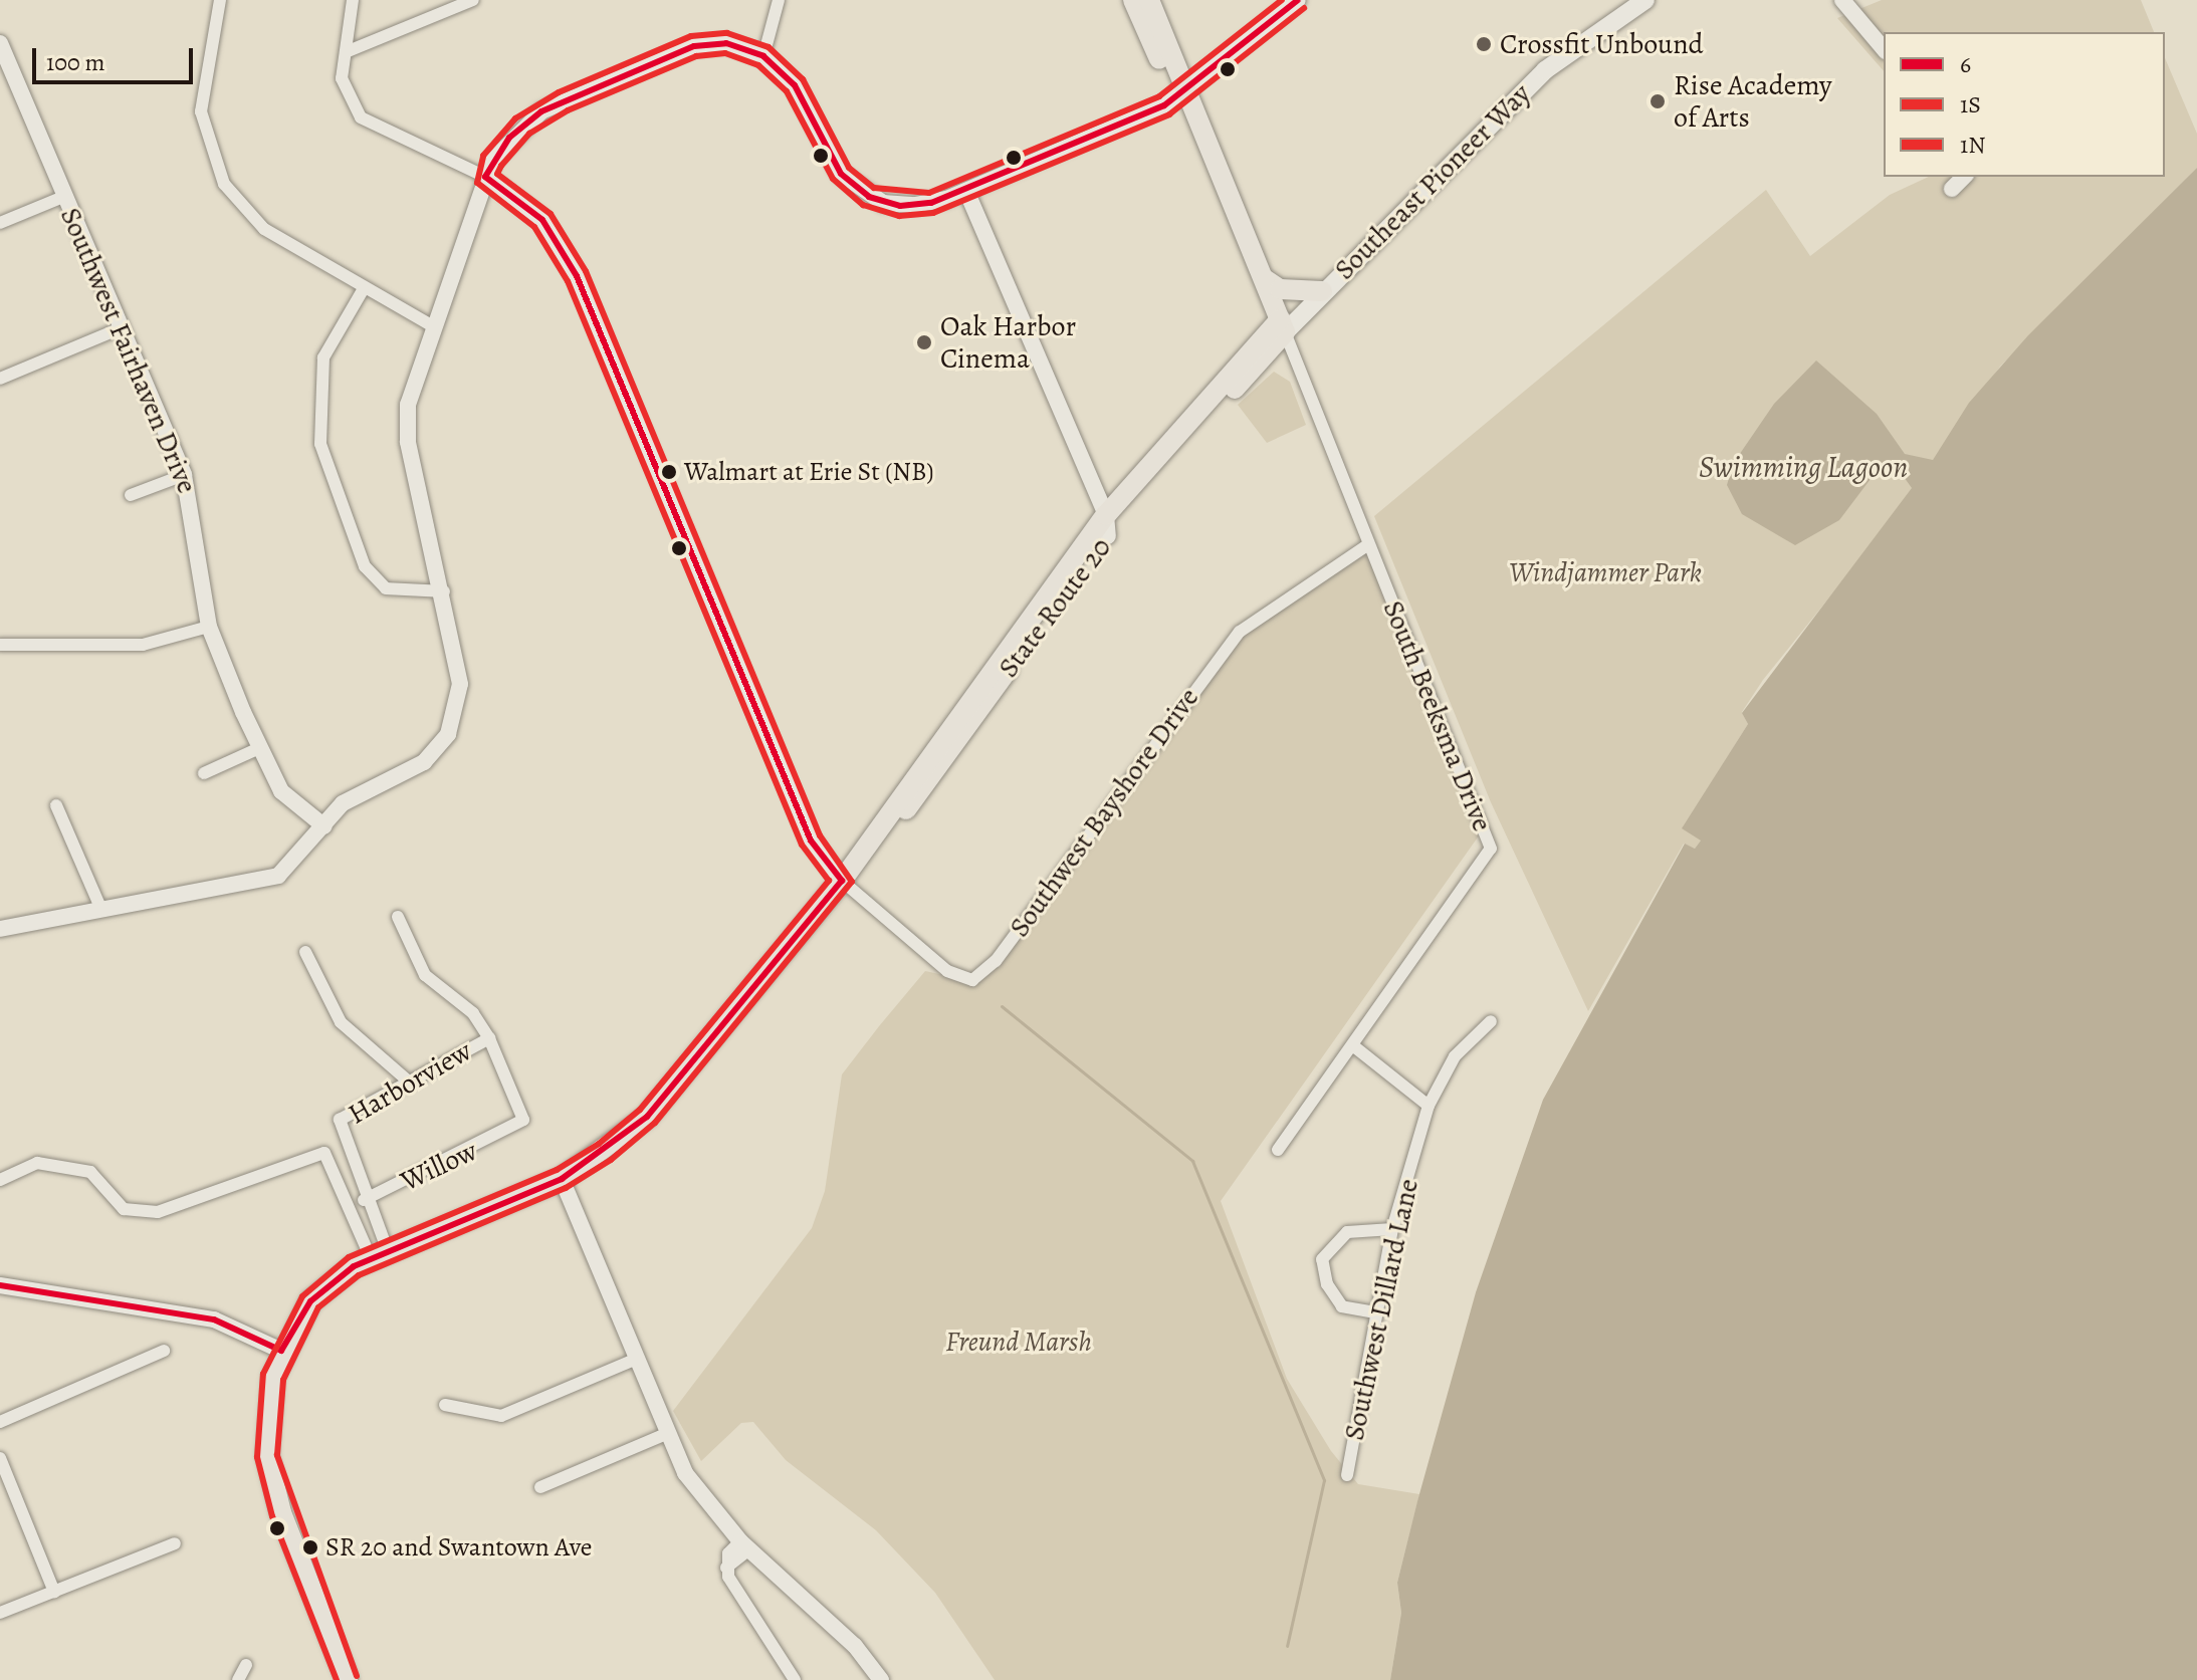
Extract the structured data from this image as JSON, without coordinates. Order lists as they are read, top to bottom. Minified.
{"streets":{"main road":["Southeast Pioneer Way","State Route 20"],"street":["Southwest Fairhaven Drive","South Beeksma Drive","Southwest Bayshore Drive","Harborview","Willow","Southwest Dillard Lane"]},"crossings":[["Southeast Pioneer Way","State Route 20"],["Southeast Pioneer Way","South Beeksma Drive"],["State Route 20","South Beeksma Drive"],["State Route 20","Southwest Bayshore Drive"],["South Beeksma Drive","Southwest Bayshore Drive"],["Harborview","Willow"]],"water":["Swimming Lagoon"],"parks":["Windjammer Park","Freund Marsh"],"places":["Crossfit Unbound","Rise Academy of Arts","Oak Harbor Cinema","Walmart at Erie St (NB)","SR 20 and Swantown Ave"],"lines":["transit line 6","transit line 1N","transit line 1S"],"legend":["6","1S","1N"],"scale_bar":"100 m"}
